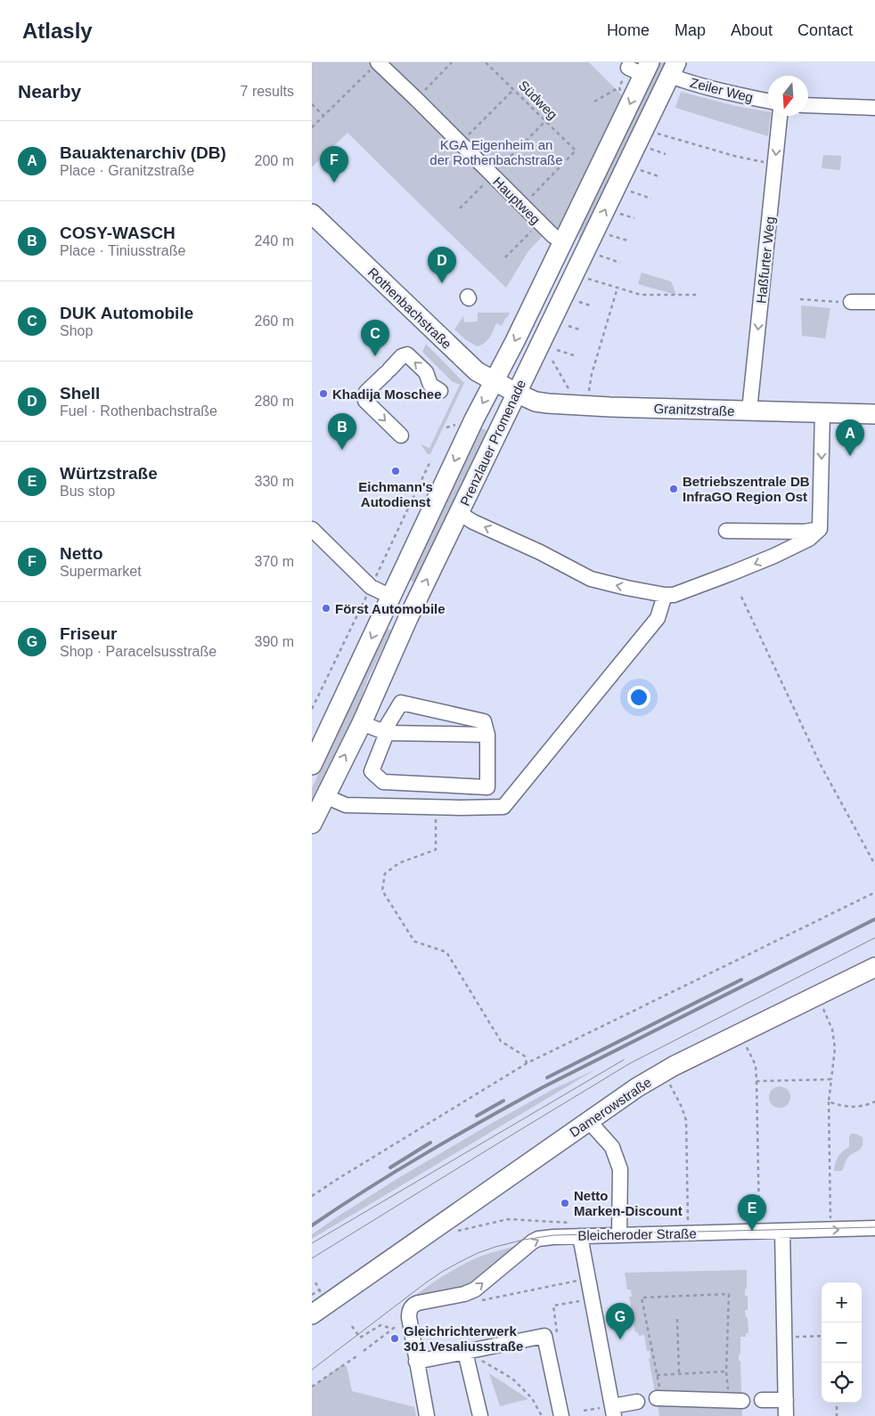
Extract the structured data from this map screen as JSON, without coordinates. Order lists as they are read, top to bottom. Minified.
{"streets":{"main road":["Rothenbachstraße","Granitzstraße","Prenzlauer Promenade","Damerowstraße"],"street":["Zeiler Weg","Hauptweg","Haßfurter Weg","Bleicheroder Straße"],"path":["Südweg"]},"crossings":[["Zeiler Weg","Prenzlauer Promenade"],["Südweg","Hauptweg"],["Hauptweg","Prenzlauer Promenade"],["Haßfurter Weg","Granitzstraße"],["Rothenbachstraße","Granitzstraße"],["Rothenbachstraße","Prenzlauer Promenade"],["Granitzstraße","Prenzlauer Promenade"]],"one_way":["Haßfurter Weg","Bleicheroder Straße"],"parks":["KGA Eigenheim an der Rothenbachstraße"],"places":["Khadija Moschee","Eichmann's Autodienst","Betriebszentrale DB InfraGO Region Ost","Först Automobile","Netto Marken-Discount","Gleichrichterwerk 301 Vesaliusstraße"],"north":"bottom","page":{"header":"Atlasly","nav":["Home","Map","About","Contact"],"heading":["Nearby","7 results"],"list":[{"mark":"A","name":"Bauaktenarchiv (DB)","note":"Place · Granitzstraße","value":"200 m"},{"mark":"B","name":"COSY-WASCH","note":"Place · Tiniusstraße","value":"240 m"},{"mark":"C","name":"DUK Automobile","note":"Shop","value":"260 m"},{"mark":"D","name":"Shell","note":"Fuel · Rothenbachstraße","value":"280 m"},{"mark":"E","name":"Würtzstraße","note":"Bus stop","value":"330 m"},{"mark":"F","name":"Netto","note":"Supermarket","value":"370 m"},{"mark":"G","name":"Friseur","note":"Shop · Paracelsusstraße","value":"390 m"}],"pins":["F","D","C","B","A","E","G"],"map_buttons":["+","−"]}}
